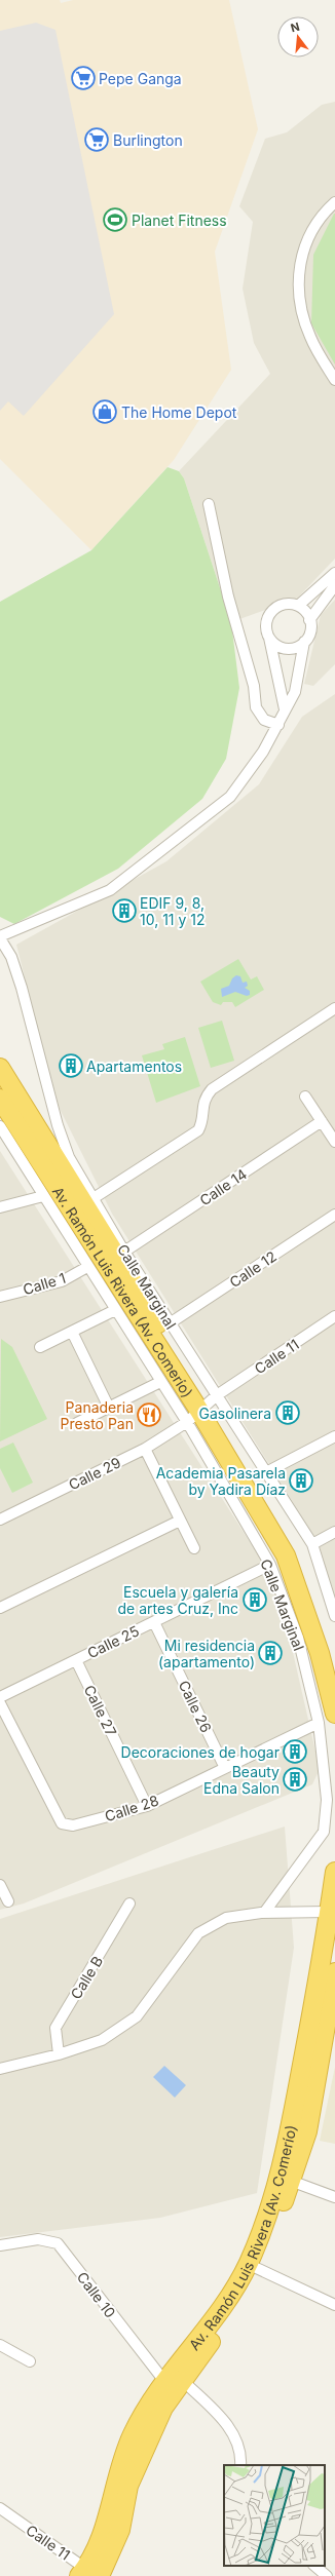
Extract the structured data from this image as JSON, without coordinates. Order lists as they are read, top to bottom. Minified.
{"streets":{"highway":["Av. Ramón Luis Rivera (Av. Comerío)"],"street":["Calle 14","Calle 12","Calle 1","Calle Marginal","Calle 11","Calle 29","Calle 25","Calle 26","Calle 27","Calle 28","Calle B","Calle 10"]},"crossings":[["Calle 14","Calle Marginal"],["Calle 12","Calle Marginal"],["Calle 1","Calle Marginal"],["Calle Marginal","Av. Ramón Luis Rivera (Av. Comerío)"],["Calle Marginal","Calle 11"],["Calle Marginal","Calle 29"],["Calle Marginal","Calle 25"],["Calle Marginal","Calle 28"],["Av. Ramón Luis Rivera (Av. Comerío)","Calle 11"],["Av. Ramón Luis Rivera (Av. Comerío)","Calle 29"],["Av. Ramón Luis Rivera (Av. Comerío)","Calle 10"],["Calle 11","Calle 29"],["Calle 25","Calle 26"],["Calle 25","Calle 27"],["Calle 26","Calle 28"],["Calle 27","Calle 28"]],"places":{"supermarket":["Pepe Ganga","Burlington"],"sports":["Planet Fitness"],"shop":["The Home Depot"],"building":["EDIF 9, 8, 10, 11 y 12","Apartamentos","Gasolinera","Academia Pasarela by Yadira Díaz","Escuela y galería de artes Cruz, Inc","Mi residencia (apartamento)","Decoraciones de hogar","Beauty Edna Salon"],"restaurant":["Panaderia Presto Pan"]},"north":"top"}
